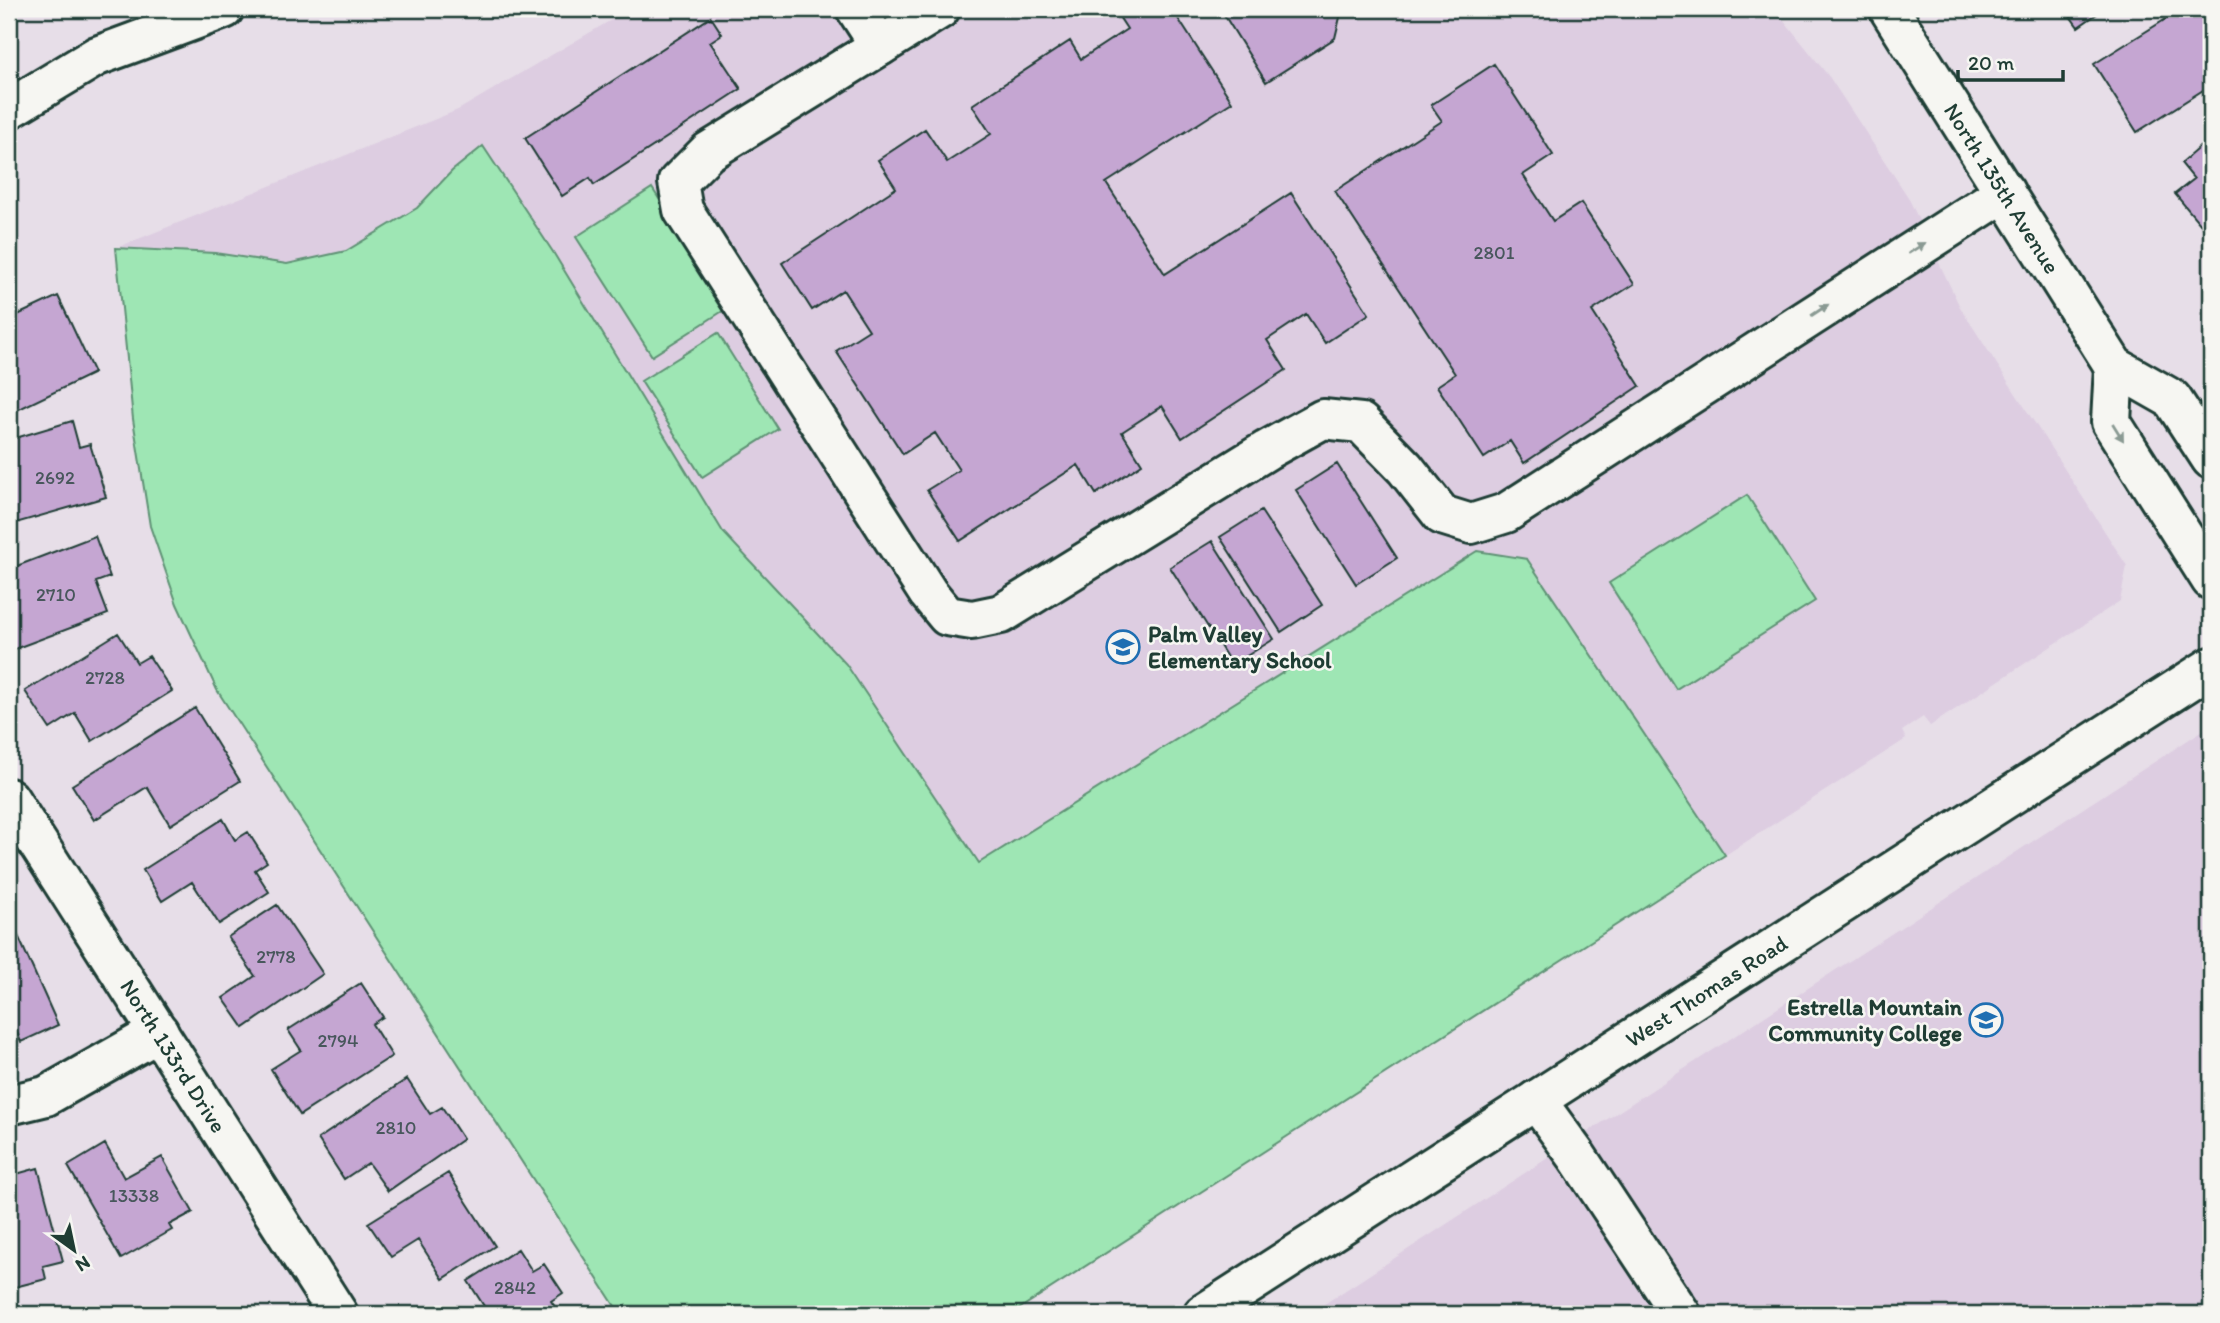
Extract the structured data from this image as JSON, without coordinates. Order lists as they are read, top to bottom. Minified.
{"streets":{"street":["North 135th Avenue","West Thomas Road","North 133rd Drive"]},"places":{"school or university":["Palm Valley Elementary School","Estrella Mountain Community College"]},"house_numbers":["2801","2692","2710","2728","2778","2794","2810","13338","2842"],"scale_bar":"20 m","north":"bottom right"}
